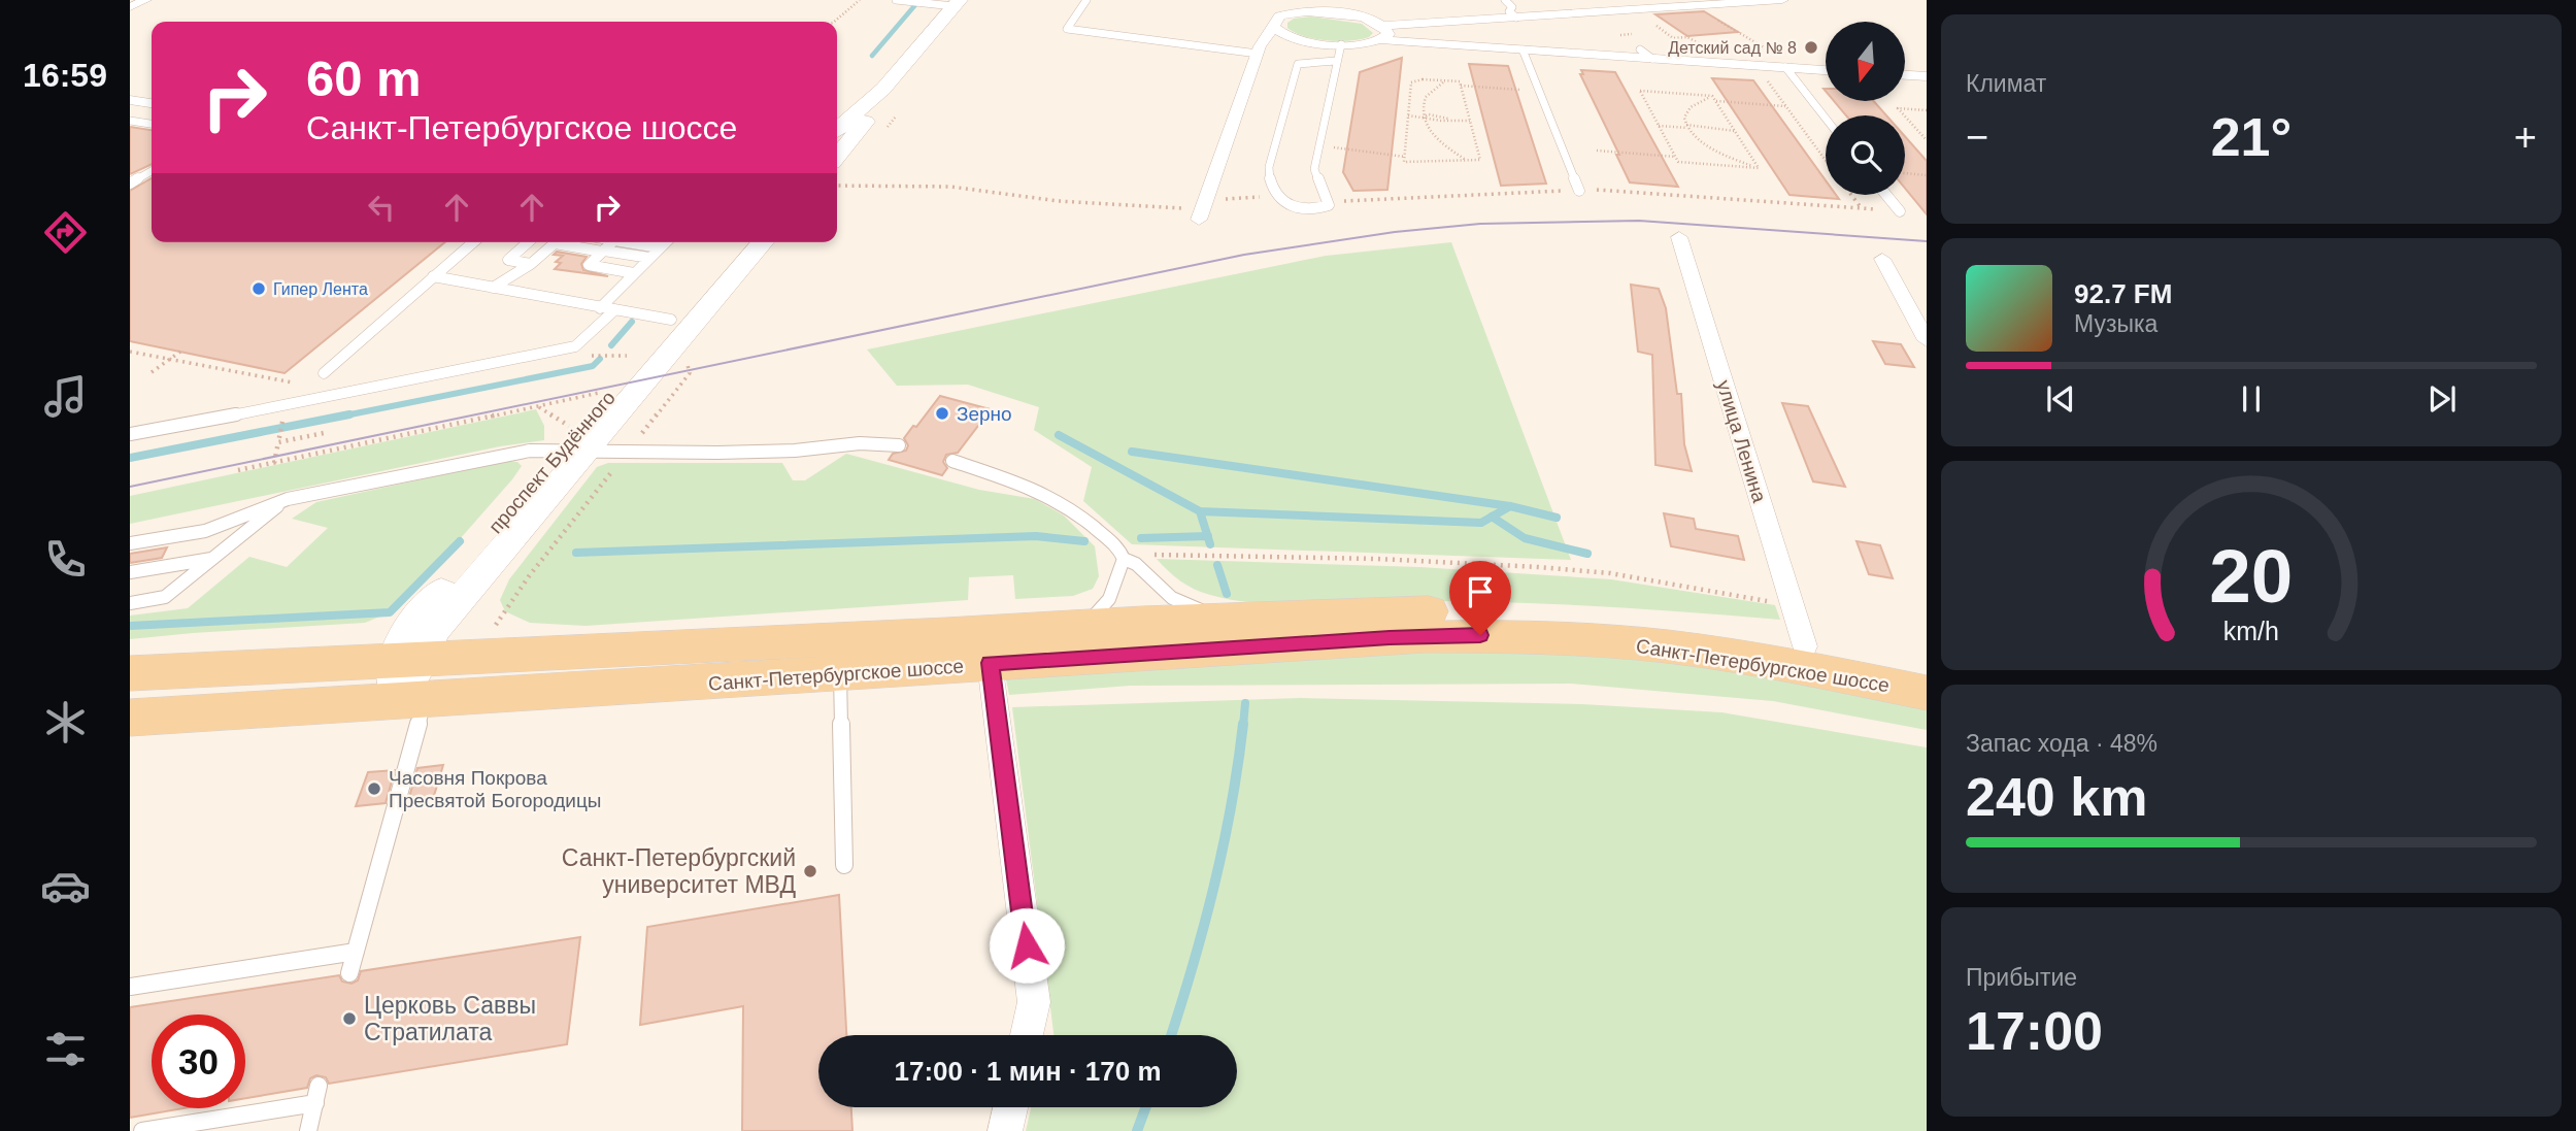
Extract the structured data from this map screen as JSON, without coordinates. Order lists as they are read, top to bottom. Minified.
{"streets":{"main road":["проспект Будённого","Санкт-Петербургское шоссе"],"street":["улица Ленина"]},"crossings":[["улица Ленина","Санкт-Петербургское шоссе"],["проспект Будённого","Санкт-Петербургское шоссе"]],"places":["Детский сад № 8","Гипер Лента","Зерно","Часовня Покрова Пресвятой Богородицы","Санкт-Петербургский университет МВД","Церковь Саввы Стратилата"],"north":"bottom","page":{"tabs":"16:59","tile":["Климат",["Запас хода · 48%","240 km"],["Прибытие","17:00"]],"turn":["60 m","Санкт-Петербургское шоссе"],"heat":["−","21°","+"],"song":["92.7 FM","Музыка"],"limit":"30","trip":"17:00 · 1 мин · 170 m","gauge":["20","km/h"]}}
